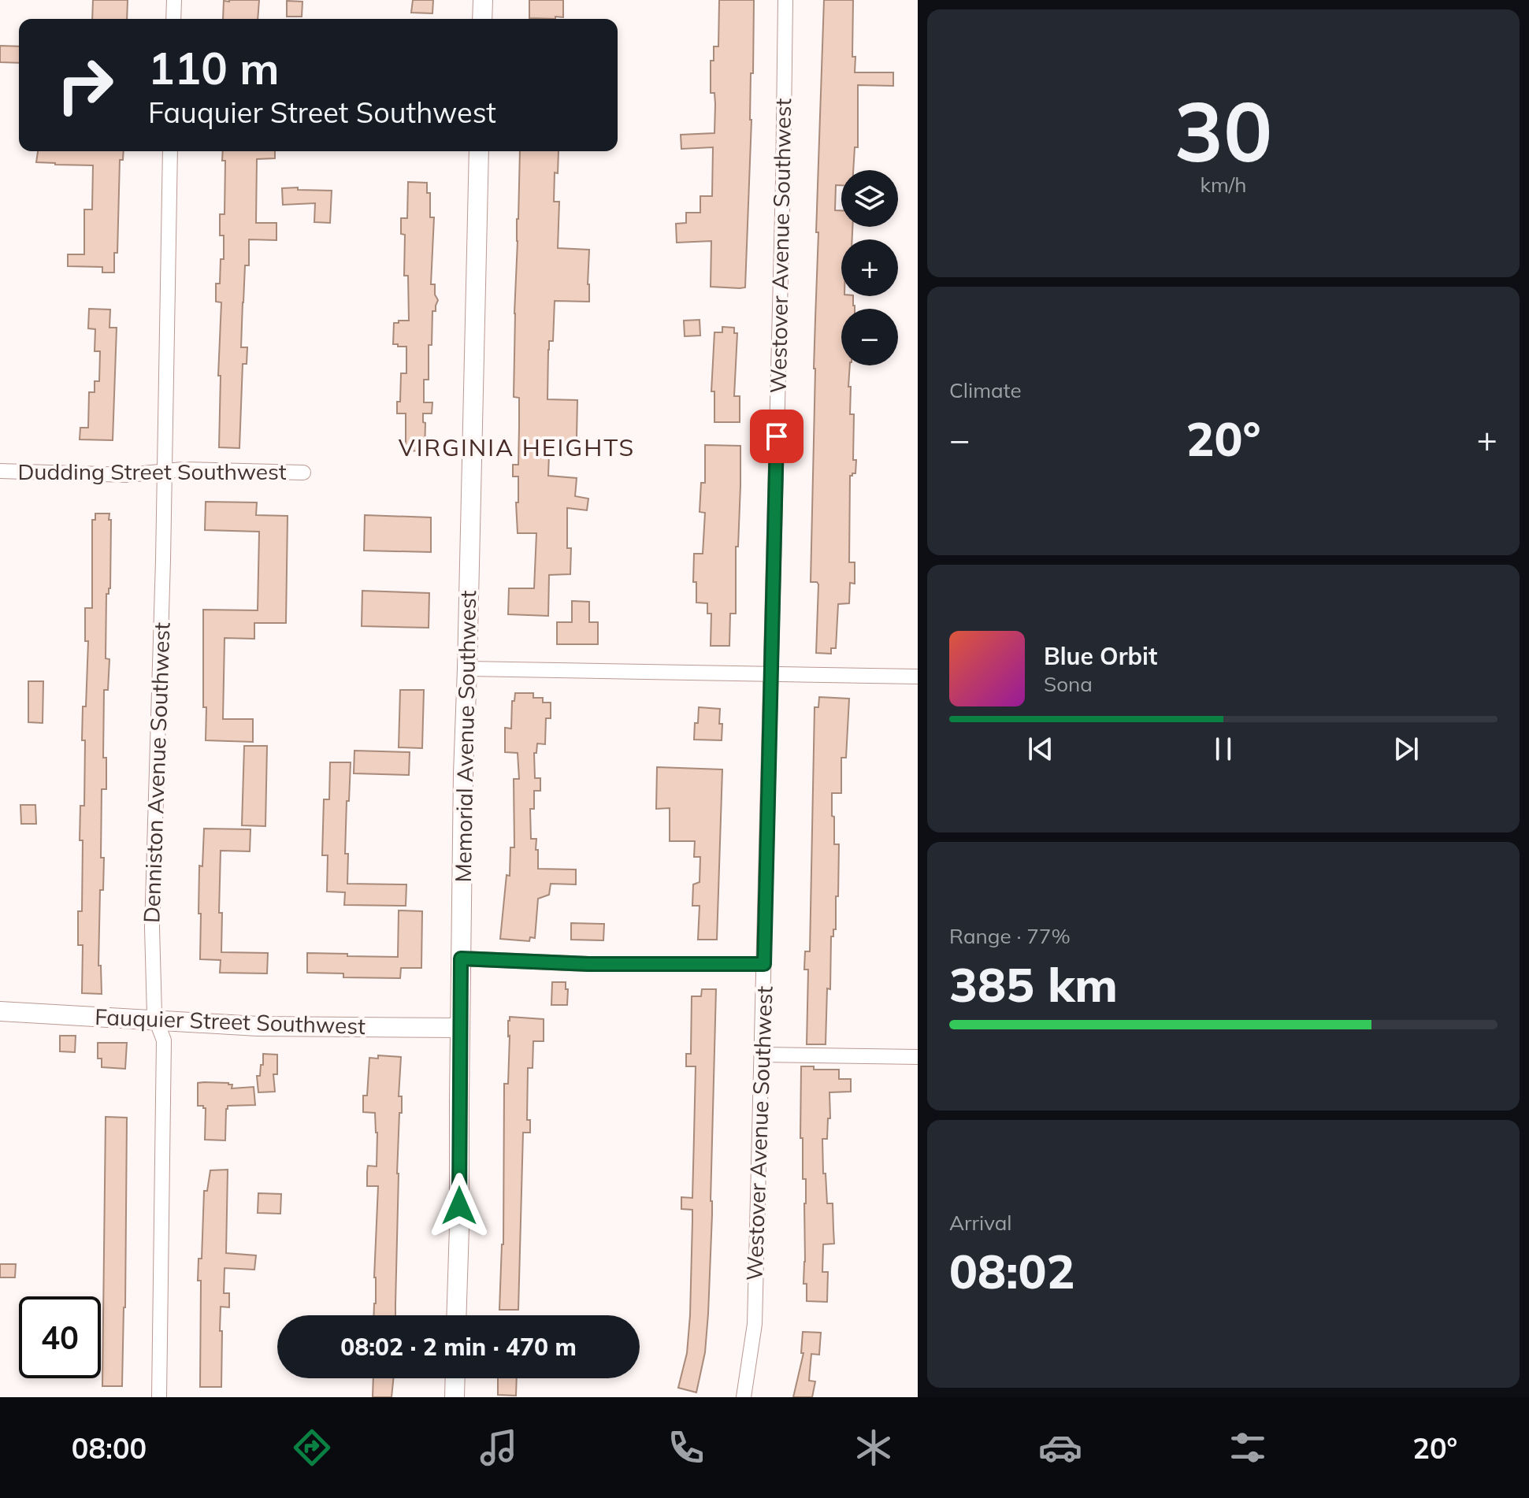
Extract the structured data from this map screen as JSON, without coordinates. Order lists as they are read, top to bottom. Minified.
{"streets":{"street":["Westover Avenue Southwest","Dudding Street Southwest","Memorial Avenue Southwest","Denniston Avenue Southwest","Fauquier Street Southwest"]},"crossings":[["Dudding Street Southwest","Denniston Avenue Southwest"],["Memorial Avenue Southwest","Fauquier Street Southwest"],["Denniston Avenue Southwest","Fauquier Street Southwest"]],"districts":["VIRGINIA HEIGHTS"],"page":{"tile":[["30","km/h"],"Climate",["Range · 77%","385 km"],["Arrival","08:02"]],"turn":["110 m","Fauquier Street Southwest"],"map_buttons":["+","−"],"heat":["−","20°","+"],"song":["Blue Orbit","Sona"],"limit":"40","trip":"08:02 · 2 min · 470 m","tabs":["08:00","20°"]}}
